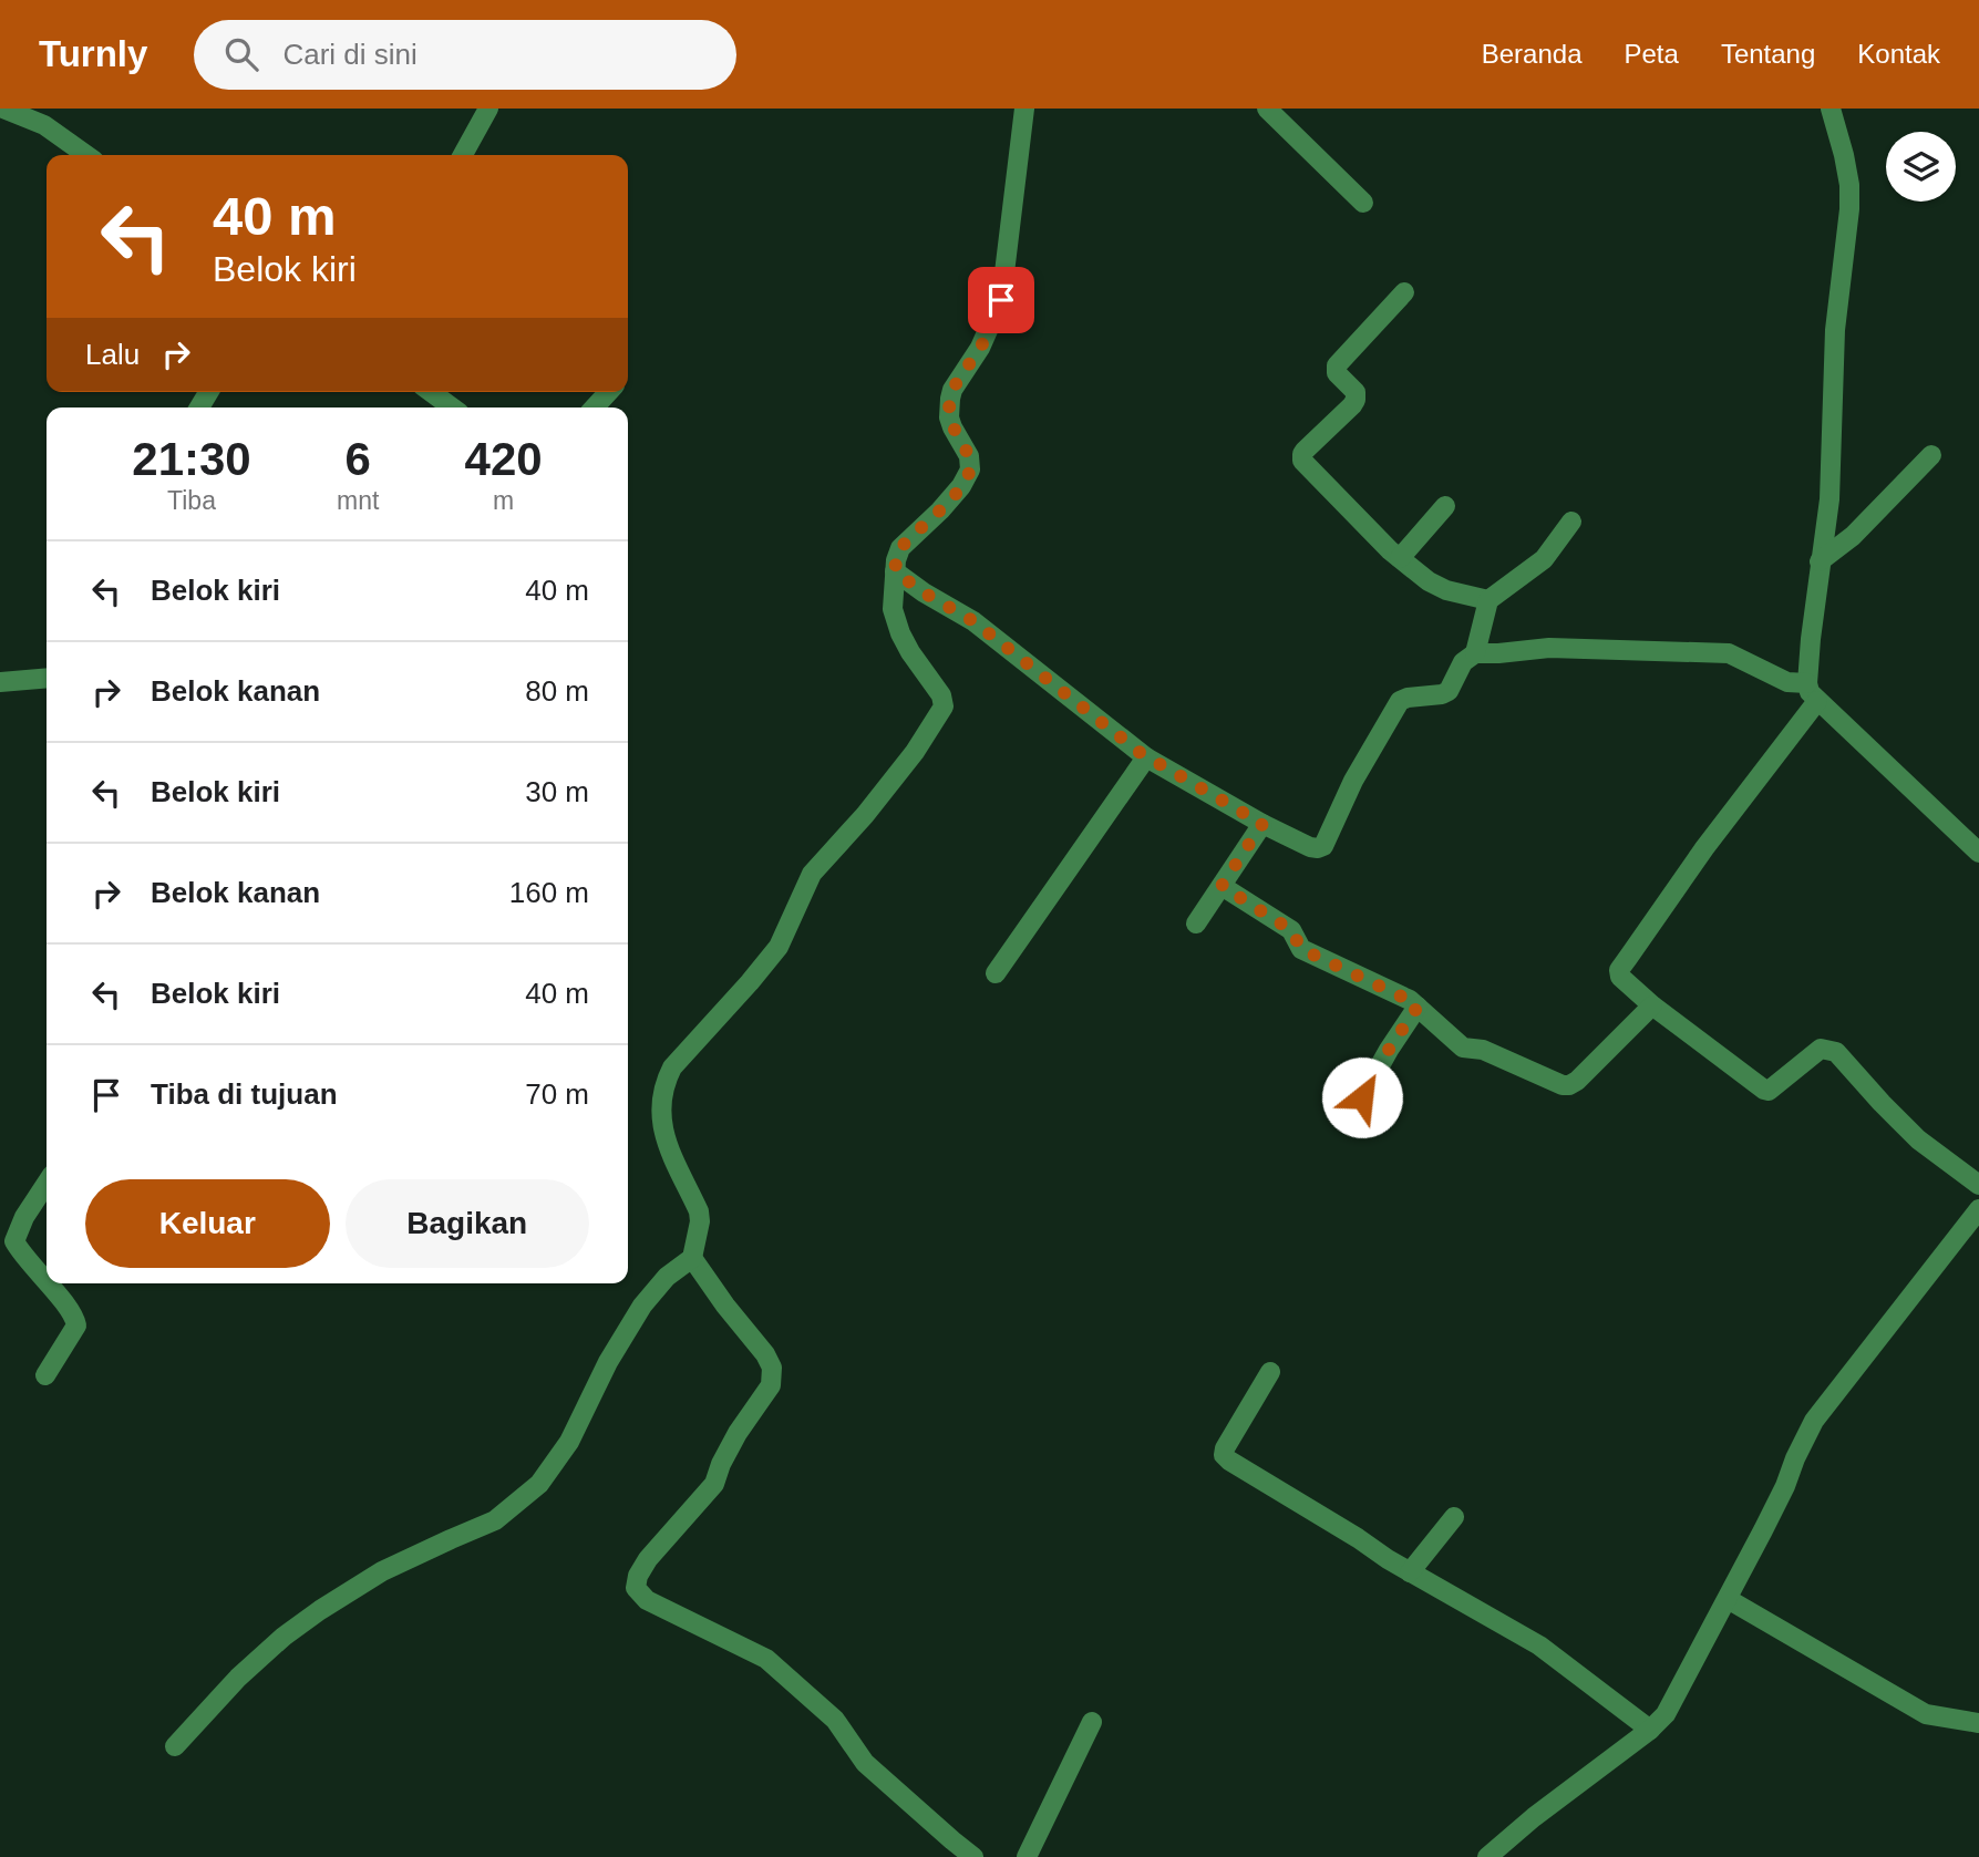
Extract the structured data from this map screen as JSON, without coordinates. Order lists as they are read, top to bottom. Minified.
{"page":{"header":"Turnly","search":"Cari di sini","nav":["Beranda","Peta","Tentang","Kontak"],"turn":["40 m","Belok kiri"],"then":"Lalu","eta":["21:30","Tiba","6","mnt","420","m"],"list":[{"name":"Belok kiri","value":"40 m"},{"name":"Belok kanan","value":"80 m"},{"name":"Belok kiri","value":"30 m"},{"name":"Belok kanan","value":"160 m"},{"name":"Belok kiri","value":"40 m"},{"name":"Tiba di tujuan","value":"70 m"}],"buttons":["Keluar","Bagikan"]}}
